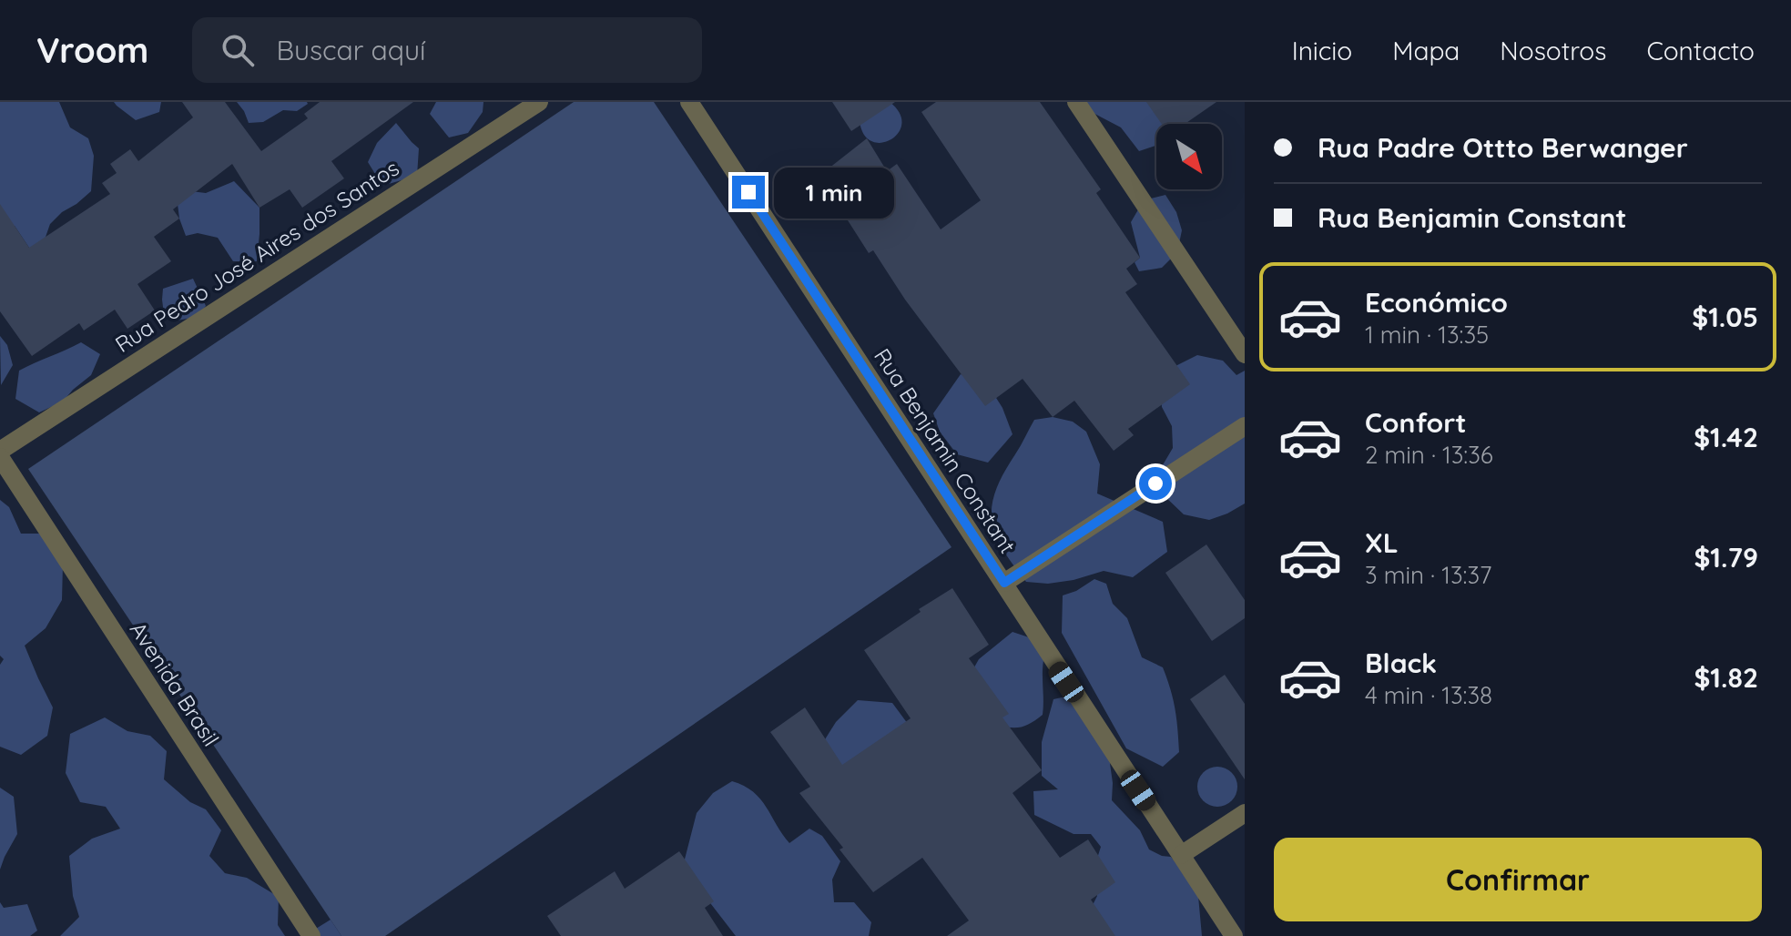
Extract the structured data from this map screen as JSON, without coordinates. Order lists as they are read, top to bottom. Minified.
{"streets":{"street":["Rua Pedro José Aires dos Santos","Rua Benjamin Constant","Avenida Brasil"]},"north":"bottom right","page":{"header":"Vroom","search":"Buscar aquí","nav":["Inicio","Mapa","Nosotros","Contacto"],"banner":["Rua Padre Ottto Berwanger","Rua Benjamin Constant"],"bubble":"1 min","list":[{"name":"Económico","note":"1 min · 13:35","value":"$1.05"},{"name":"Confort","note":"2 min · 13:36","value":"$1.42"},{"name":"XL","note":"3 min · 13:37","value":"$1.79"},{"name":"Black","note":"4 min · 13:38","value":"$1.82"}],"buttons":"Confirmar"}}
